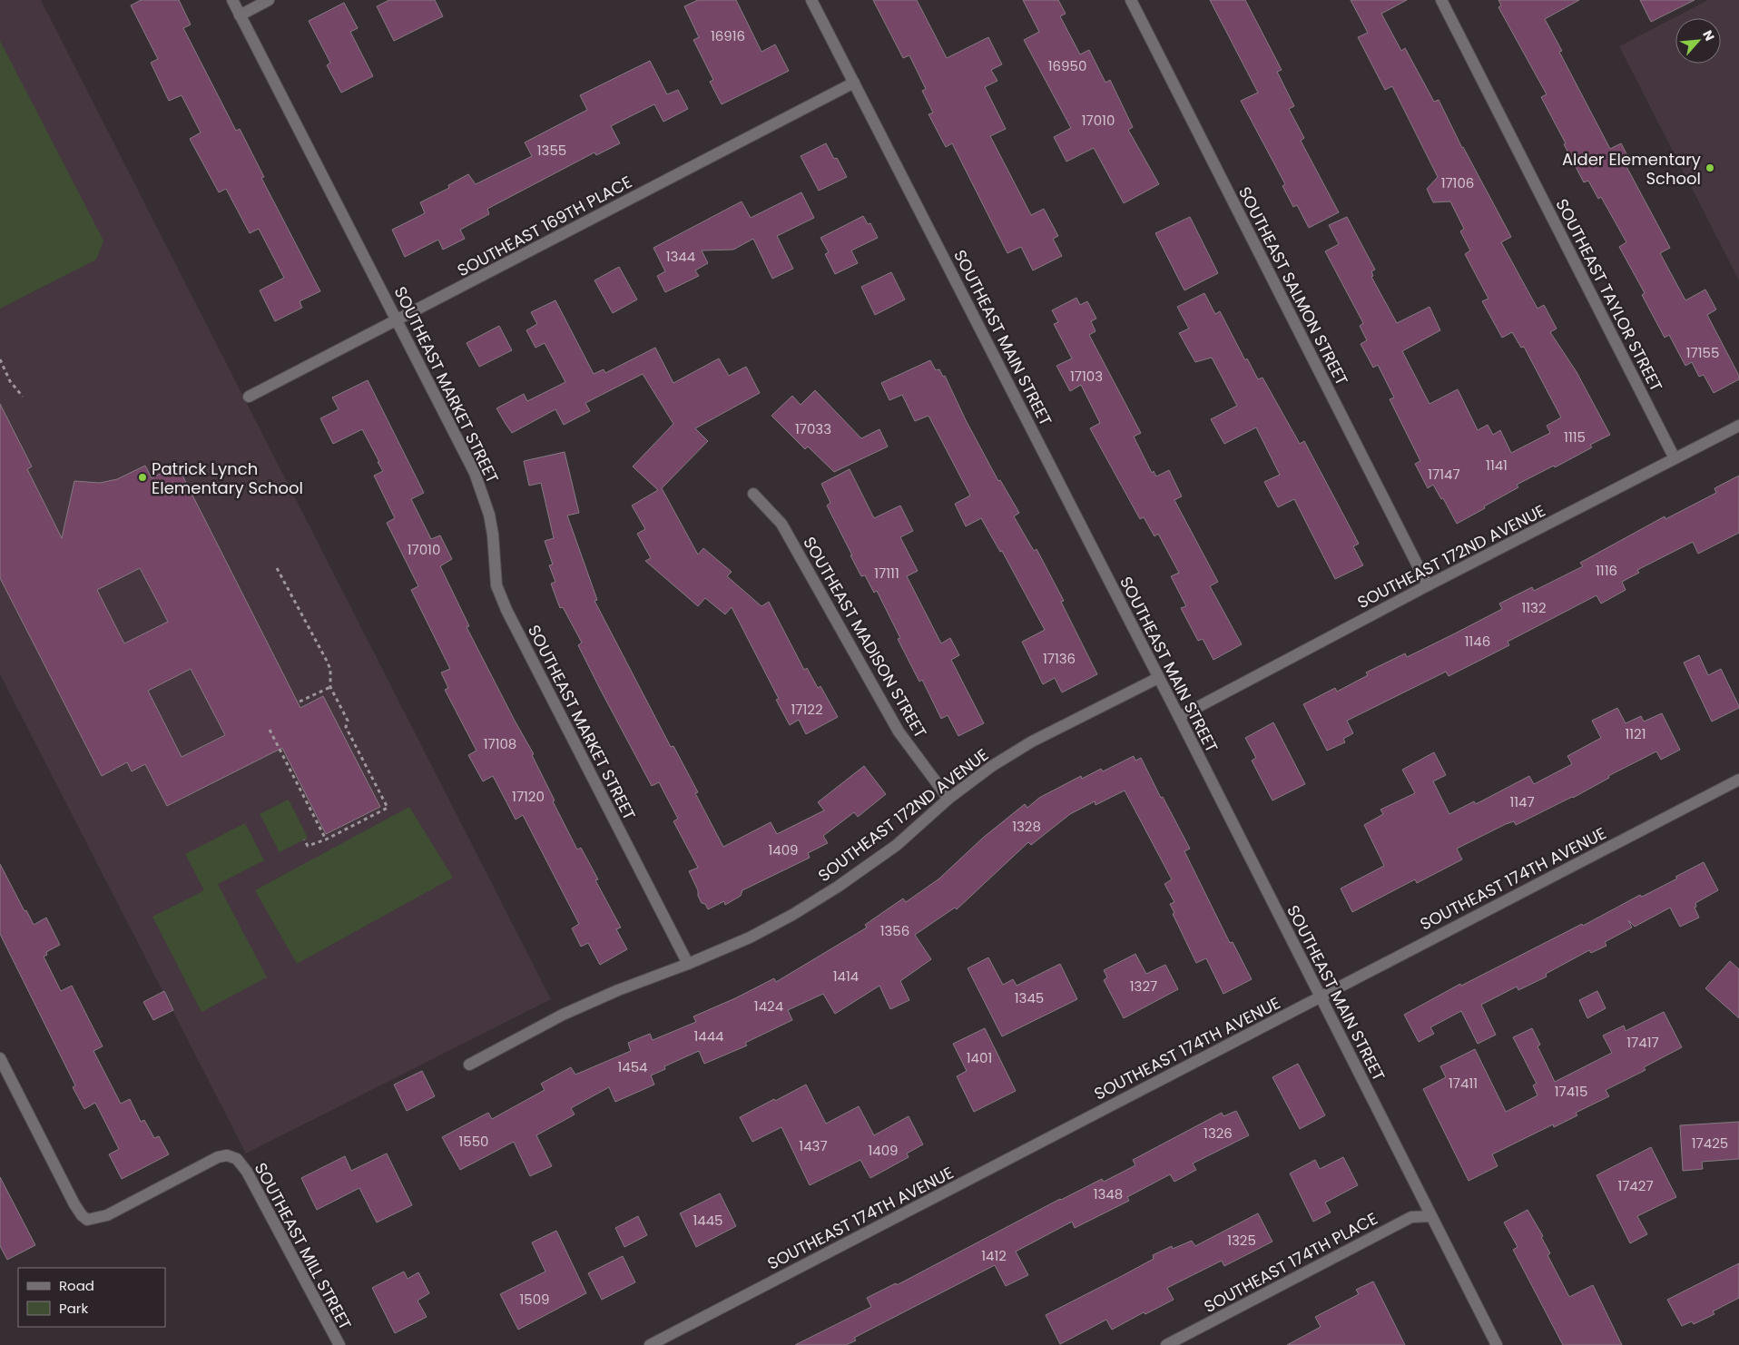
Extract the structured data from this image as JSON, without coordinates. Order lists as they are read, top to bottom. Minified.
{"streets":{"street":["SOUTHEAST 169TH PLACE","SOUTHEAST SALMON STREET","SOUTHEAST TAYLOR STREET","SOUTHEAST MAIN STREET","SOUTHEAST MARKET STREET","SOUTHEAST 172ND AVENUE","SOUTHEAST MADISON STREET","SOUTHEAST 174TH AVENUE","SOUTHEAST MILL STREET","SOUTHEAST 174TH PLACE"]},"crossings":[["SOUTHEAST 169TH PLACE","SOUTHEAST MAIN STREET"],["SOUTHEAST 169TH PLACE","SOUTHEAST MARKET STREET"],["SOUTHEAST SALMON STREET","SOUTHEAST 172ND AVENUE"],["SOUTHEAST TAYLOR STREET","SOUTHEAST 172ND AVENUE"],["SOUTHEAST MAIN STREET","SOUTHEAST 172ND AVENUE"],["SOUTHEAST MAIN STREET","SOUTHEAST 174TH AVENUE"],["SOUTHEAST MAIN STREET","SOUTHEAST 174TH PLACE"],["SOUTHEAST MARKET STREET","SOUTHEAST 172ND AVENUE"],["SOUTHEAST 172ND AVENUE","SOUTHEAST MADISON STREET"]],"places":["Alder Elementary School","Patrick Lynch Elementary School"],"house_numbers":["16916","16950","17010","1355","17106","1344","17155","17103","17033","1115","1141","17147","17010","1116","17111","1132","1146","17136","17122","1121","17108","17120","1147","1328","1409","1356","1414","1327","1345","1424","1444","17417","1401","1454","17411","17415","1326","1550","17425","1437","1409","17427","1348","1445","1325","1412","1509"],"legend":["Road","Park"],"north":"top right"}
